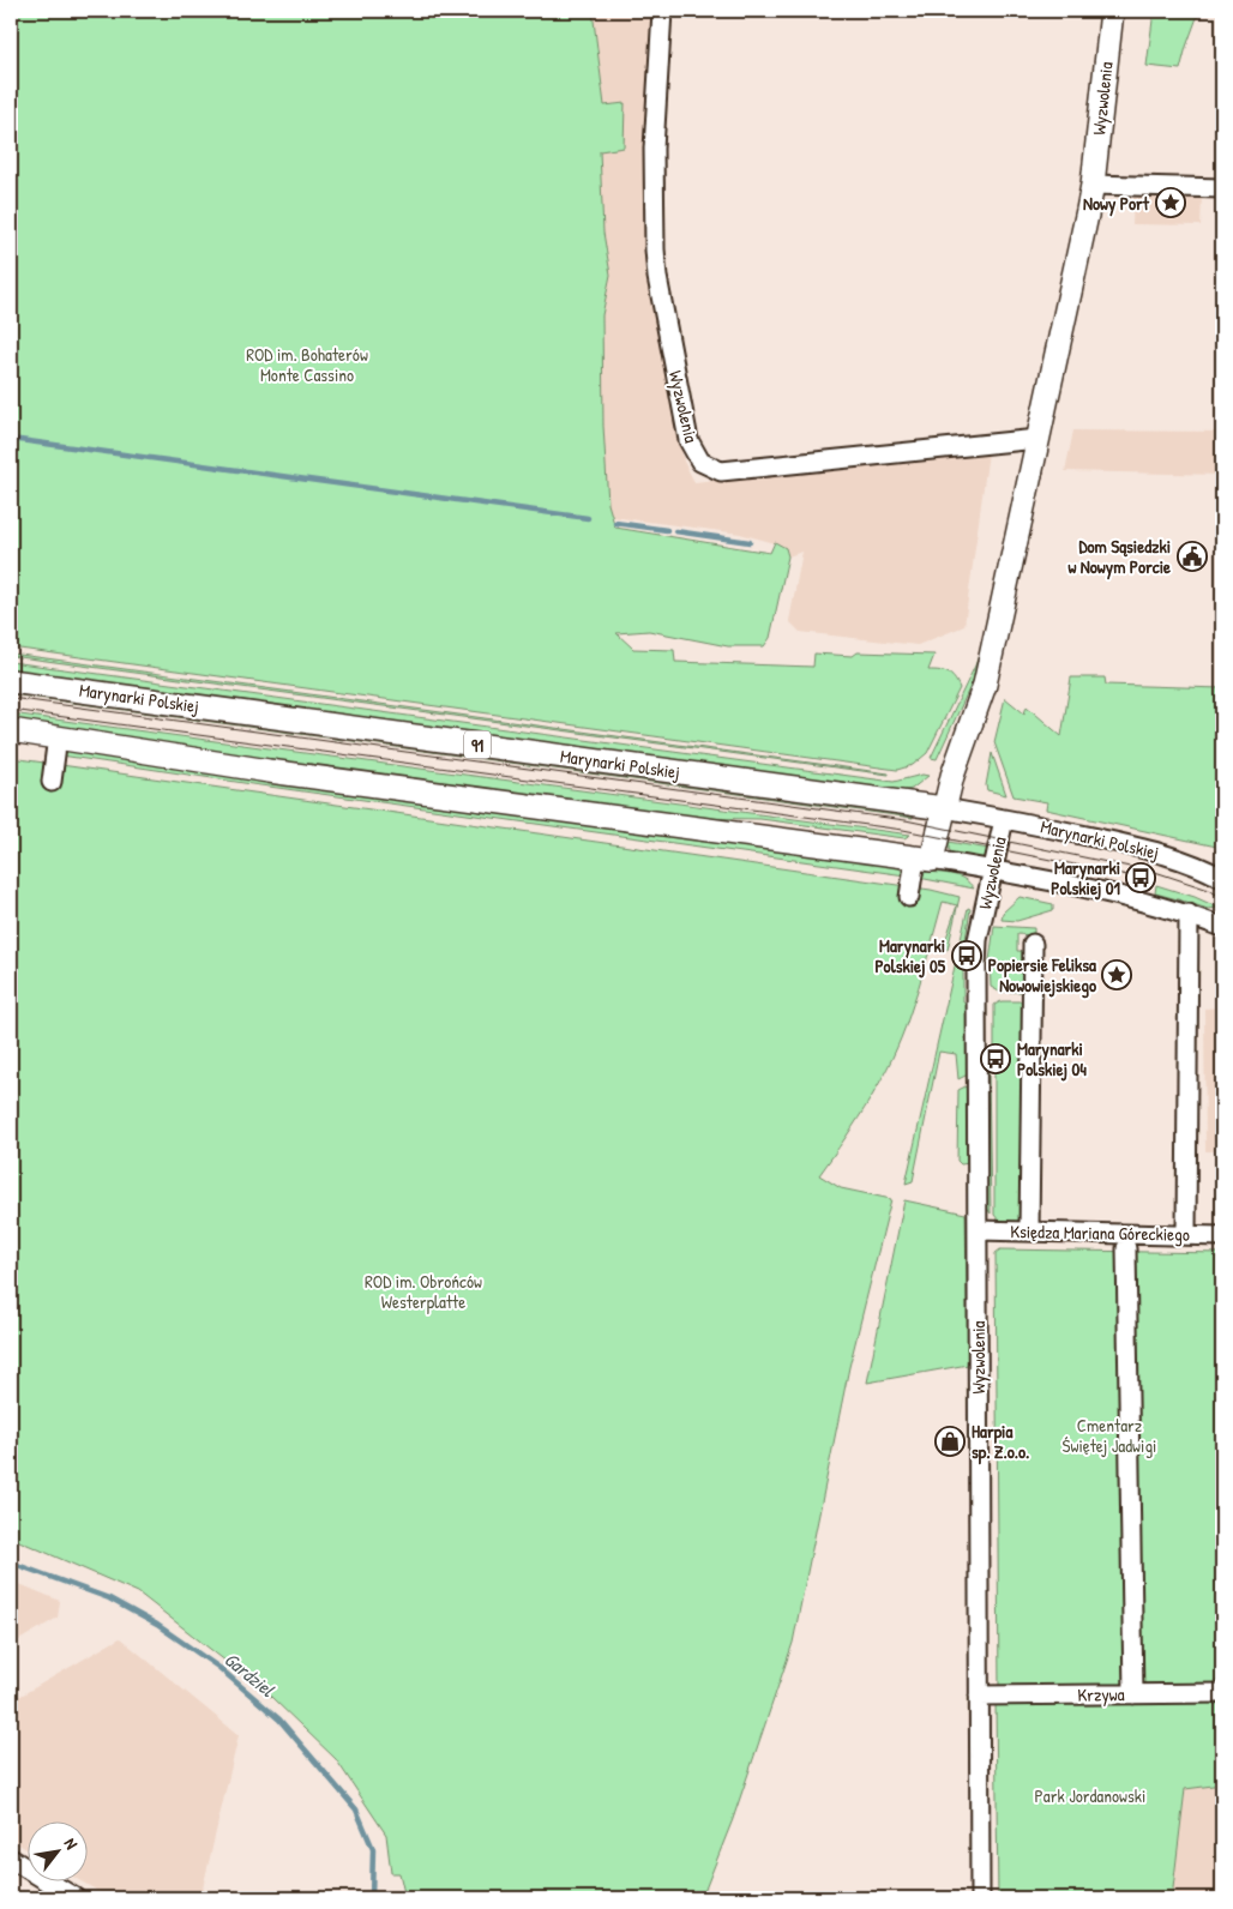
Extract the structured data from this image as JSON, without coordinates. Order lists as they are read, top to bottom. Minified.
{"streets":{"main road":["Wyzwolenia","Marynarki Polskiej","91"],"street":["Księdza Mariana Góreckiego","Krzywa"]},"crossings":[["Wyzwolenia","Marynarki Polskiej"],["Wyzwolenia","Księdza Mariana Góreckiego"],["Wyzwolenia","Krzywa"]],"water":["Gardziel"],"parks":["ROD im. Bohaterów Monte Cassino","ROD im. Obrońców Westerplatte","Cmentarz Świętej Jadwigi","Park Jordanowski"],"places":{"place":["Nowy Port","Popiersie Feliksa Nowowiejskiego"],"public building":["Dom Sąsiedzki w Nowym Porcie"],"bus stop":["Marynarki Polskiej 01","Marynarki Polskiej 05","Marynarki Polskiej 04"],"shop":["Harpia sp. Z.o.o."]},"north":"top right"}
